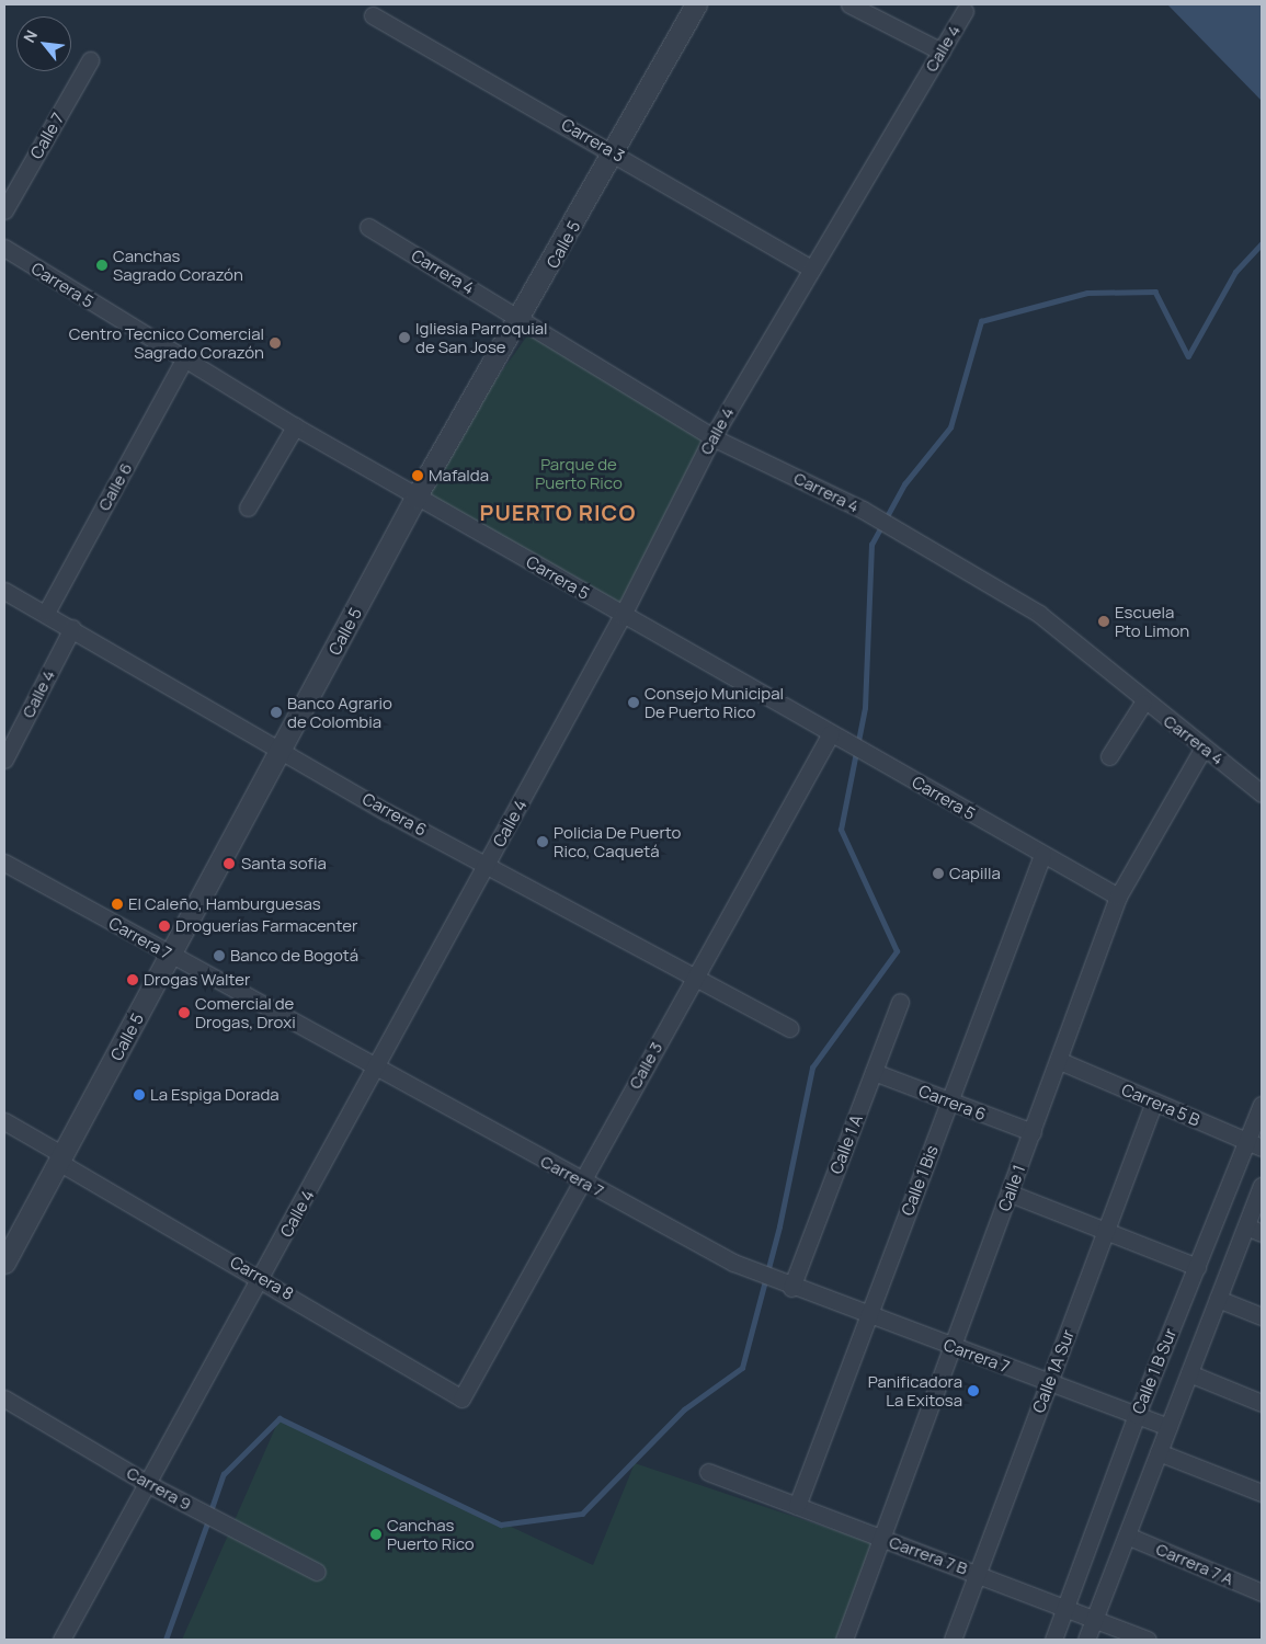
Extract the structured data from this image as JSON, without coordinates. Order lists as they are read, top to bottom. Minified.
{"streets":{"street":["Calle 4","Calle 7","Carrera 3","Calle 5","Carrera 4","Carrera 5","Calle 6","Carrera 6","Carrera 7","Calle 3","Carrera 5 B","Calle 1 A","Calle 1 Bis","Calle 1","Carrera 8","Calle 1A Sur","Calle 1 B Sur","Carrera 9","Carrera 7 B","Carrera 7 A"]},"crossings":[["Calle 4","Carrera 3"],["Calle 4","Carrera 4"],["Calle 4","Carrera 5"],["Calle 4","Carrera 6"],["Calle 4","Carrera 7"],["Calle 4","Carrera 8"],["Calle 4","Carrera 9"],["Carrera 3","Calle 5"],["Calle 5","Carrera 4"],["Calle 5","Carrera 5"],["Calle 5","Carrera 6"],["Calle 5","Carrera 7"],["Calle 5","Carrera 8"],["Carrera 4","Calle 1"],["Carrera 5","Calle 6"],["Carrera 5","Calle 3"],["Carrera 5","Calle 1 Bis"],["Carrera 5","Calle 1"],["Calle 6","Carrera 6"],["Carrera 6","Calle 3"],["Carrera 6","Calle 1 A"],["Carrera 6","Calle 1 Bis"],["Carrera 6","Calle 1"],["Carrera 7","Calle 3"],["Carrera 7","Calle 1 A"],["Carrera 7","Calle 1 Bis"],["Carrera 7","Calle 1"],["Carrera 7","Calle 1A Sur"],["Carrera 7","Calle 1 B Sur"],["Calle 3","Carrera 8"],["Carrera 5 B","Calle 1"],["Carrera 5 B","Calle 1A Sur"],["Carrera 5 B","Calle 1 B Sur"],["Calle 1 Bis","Carrera 7 B"],["Calle 1","Carrera 7 B"],["Calle 1A Sur","Carrera 7 B"],["Calle 1 B Sur","Carrera 7 B"],["Calle 1 B Sur","Carrera 7 A"]],"districts":["PUERTO RICO"],"parks":["Parque de Puerto Rico"],"places":["Canchas Sagrado Corazón","Igliesia Parroquial de San Jose","Centro Tecnico Comercial Sagrado Corazón","Mafalda","Escuela Pto Limon","Consejo Municipal De Puerto Rico","Banco Agrario de Colombia","Policia De Puerto Rico, Caquetá","Santa sofia","Capilla","El Caleño, Hamburguesas","Droguerías Farmacenter","Banco de Bogotá","Drogas Walter","Comercial de Drogas, Droxi","La Espiga Dorada","Panificadora La Exitosa","Canchas Puerto Rico"],"north":"top left"}
